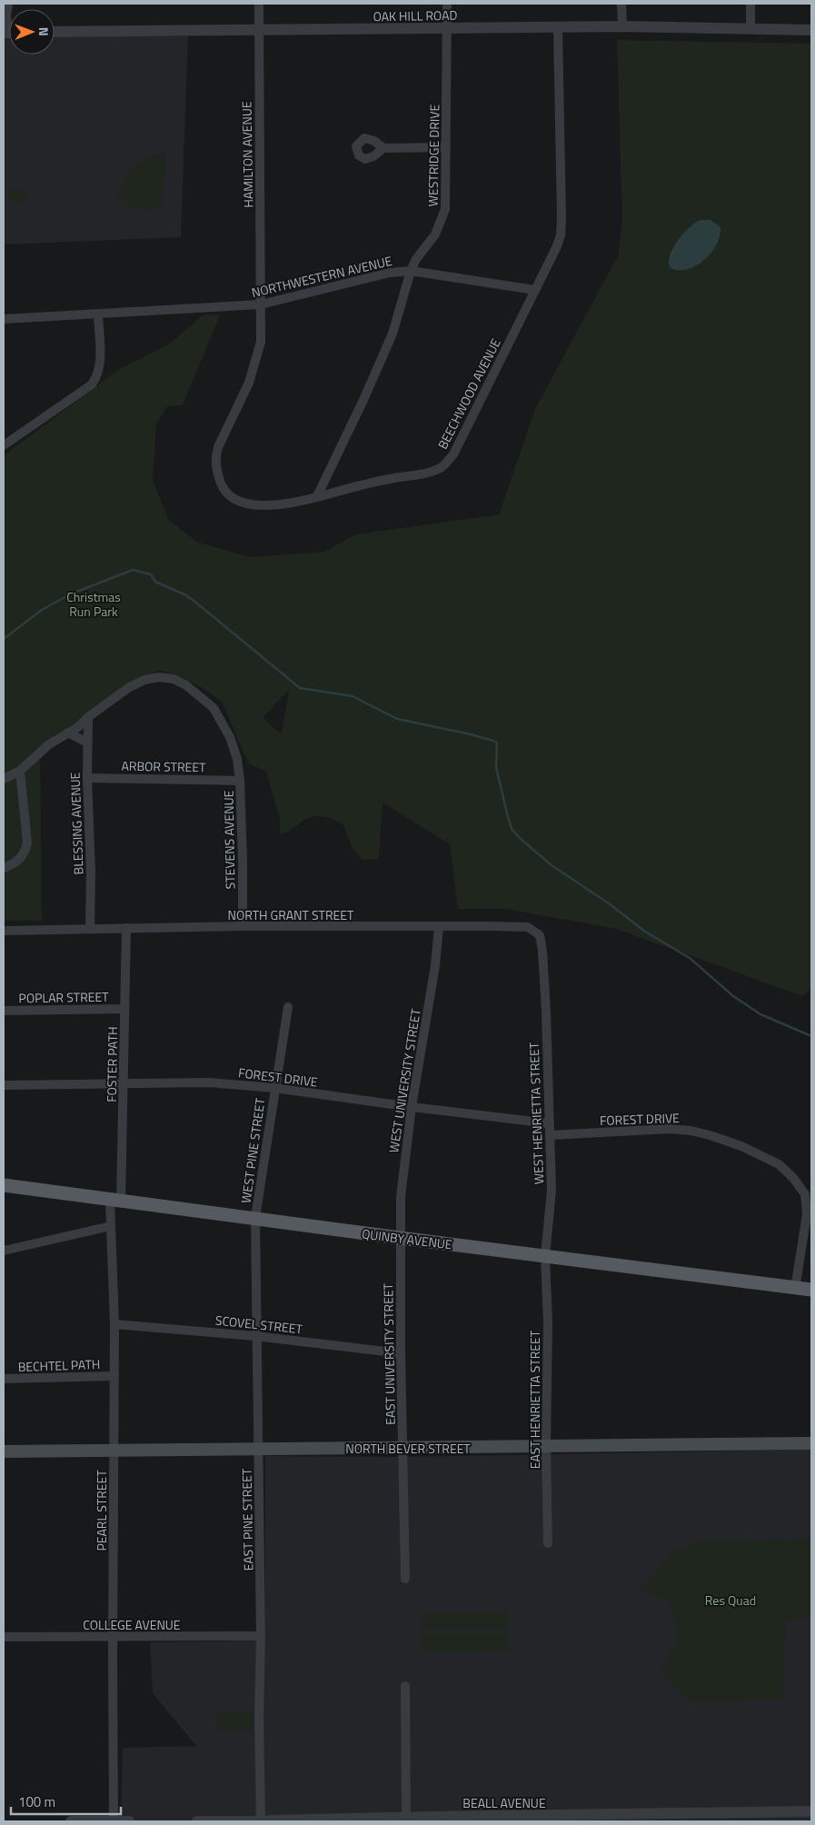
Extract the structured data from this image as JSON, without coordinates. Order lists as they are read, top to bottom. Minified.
{"streets":{"main road":["QUINBY AVENUE","NORTH BEVER STREET"],"street":["OAK HILL ROAD","HAMILTON AVENUE","WESTRIDGE DRIVE","NORTHWESTERN AVENUE","BEECHWOOD AVENUE","ARBOR STREET","BLESSING AVENUE","STEVENS AVENUE","NORTH GRANT STREET","POPLAR STREET","FOSTER PATH","FOREST DRIVE","WEST UNIVERSITY STREET","WEST HENRIETTA STREET","WEST PINE STREET","SCOVEL STREET","EAST UNIVERSITY STREET","BECHTEL PATH","EAST HENRIETTA STREET","PEARL STREET","EAST PINE STREET","COLLEGE AVENUE","BEALL AVENUE"]},"crossings":[["OAK HILL ROAD","HAMILTON AVENUE"],["OAK HILL ROAD","WESTRIDGE DRIVE"],["OAK HILL ROAD","BEECHWOOD AVENUE"],["HAMILTON AVENUE","NORTHWESTERN AVENUE"],["HAMILTON AVENUE","BEECHWOOD AVENUE"],["WESTRIDGE DRIVE","NORTHWESTERN AVENUE"],["WESTRIDGE DRIVE","BEECHWOOD AVENUE"],["NORTHWESTERN AVENUE","BEECHWOOD AVENUE"],["ARBOR STREET","BLESSING AVENUE"],["ARBOR STREET","STEVENS AVENUE"],["BLESSING AVENUE","STEVENS AVENUE"],["BLESSING AVENUE","NORTH GRANT STREET"],["STEVENS AVENUE","NORTH GRANT STREET"],["NORTH GRANT STREET","FOSTER PATH"],["NORTH GRANT STREET","WEST UNIVERSITY STREET"],["NORTH GRANT STREET","WEST HENRIETTA STREET"],["POPLAR STREET","FOSTER PATH"],["FOSTER PATH","FOREST DRIVE"],["FOSTER PATH","QUINBY AVENUE"],["FOSTER PATH","PEARL STREET"],["FOREST DRIVE","WEST UNIVERSITY STREET"],["FOREST DRIVE","WEST HENRIETTA STREET"],["FOREST DRIVE","WEST PINE STREET"],["FOREST DRIVE","QUINBY AVENUE"],["WEST UNIVERSITY STREET","QUINBY AVENUE"],["WEST UNIVERSITY STREET","EAST UNIVERSITY STREET"],["WEST HENRIETTA STREET","QUINBY AVENUE"],["WEST HENRIETTA STREET","EAST HENRIETTA STREET"],["WEST PINE STREET","QUINBY AVENUE"],["WEST PINE STREET","EAST PINE STREET"],["QUINBY AVENUE","EAST UNIVERSITY STREET"],["QUINBY AVENUE","EAST HENRIETTA STREET"],["QUINBY AVENUE","PEARL STREET"],["QUINBY AVENUE","EAST PINE STREET"],["SCOVEL STREET","EAST UNIVERSITY STREET"],["SCOVEL STREET","PEARL STREET"],["SCOVEL STREET","EAST PINE STREET"],["EAST UNIVERSITY STREET","NORTH BEVER STREET"],["BECHTEL PATH","PEARL STREET"],["EAST HENRIETTA STREET","NORTH BEVER STREET"],["NORTH BEVER STREET","PEARL STREET"],["NORTH BEVER STREET","EAST PINE STREET"],["PEARL STREET","COLLEGE AVENUE"],["EAST PINE STREET","COLLEGE AVENUE"],["EAST PINE STREET","BEALL AVENUE"]],"parks":["Christmas Run Park","Res Quad"],"scale_bar":"100 m","north":"right"}
